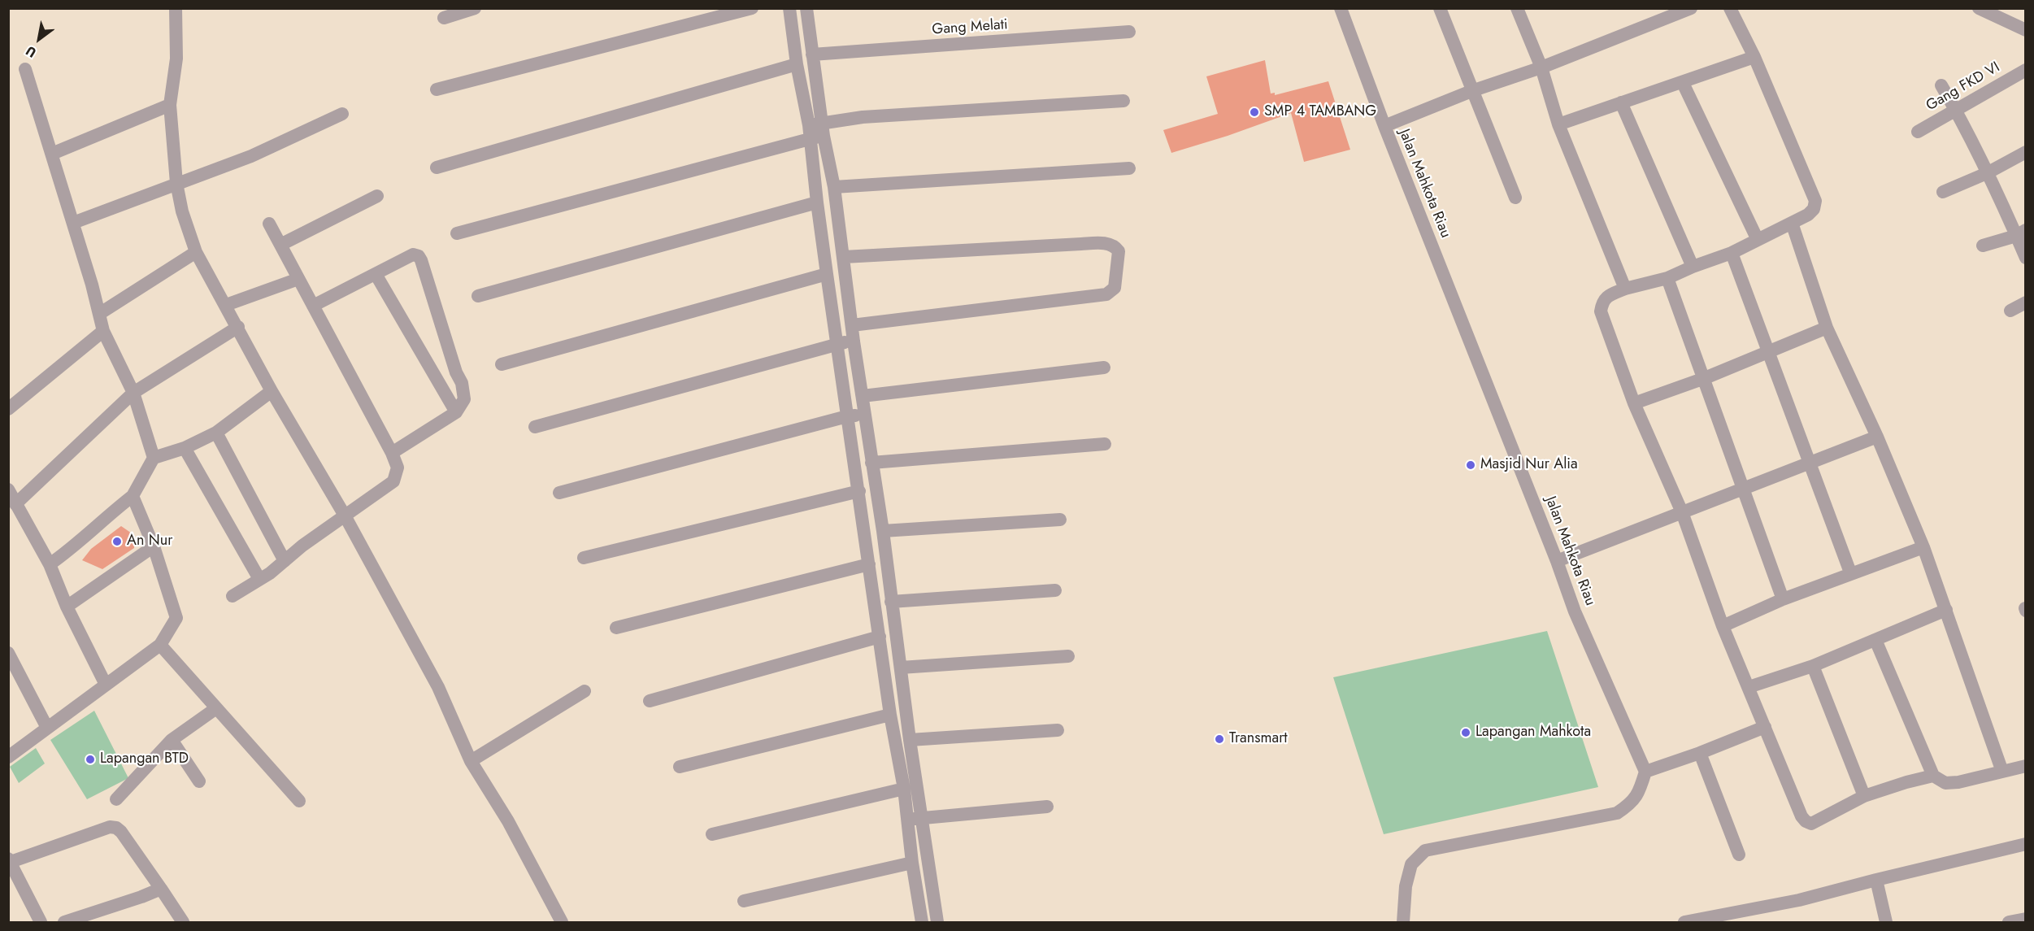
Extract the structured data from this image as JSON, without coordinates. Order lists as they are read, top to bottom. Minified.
{"streets":{"street":["Gang Melati","Gang FKD VI","Jalan Mahkota Riau"]},"places":["SMP 4 TAMBANG","Masjid Nur Alia","An Nur","Lapangan Mahkota","Transmart","Lapangan BTD"],"north":"bottom left"}
